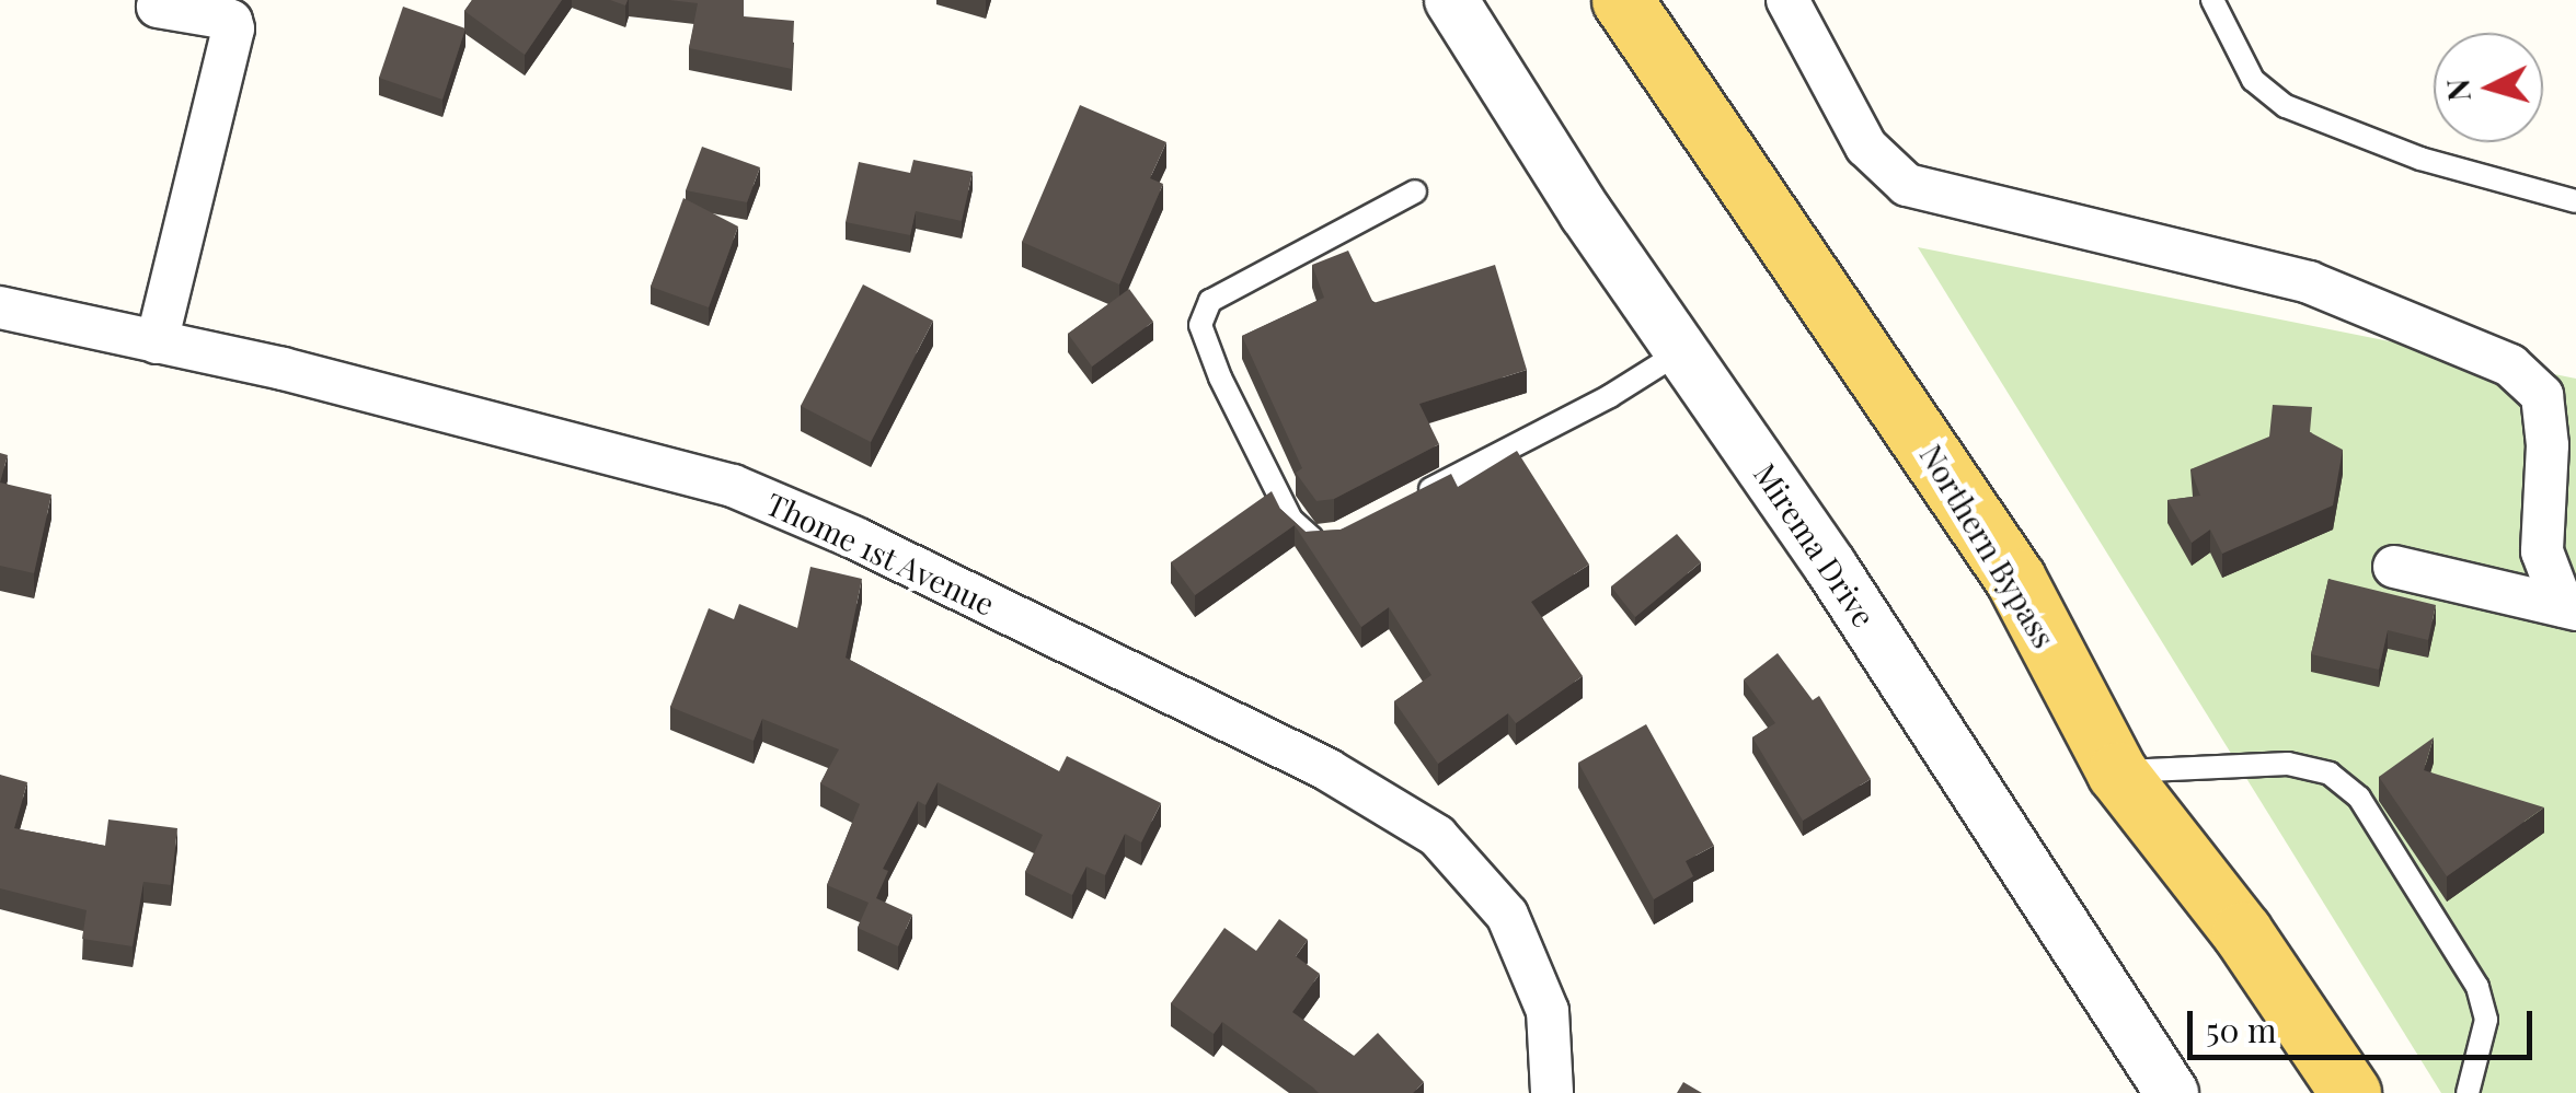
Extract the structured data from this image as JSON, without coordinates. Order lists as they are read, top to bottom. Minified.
{"streets":{"main road":["Northern Bypass"],"street":["Mirema Drive","Thome 1st Avenue"]},"scale_bar":"50 m","north":"left"}
